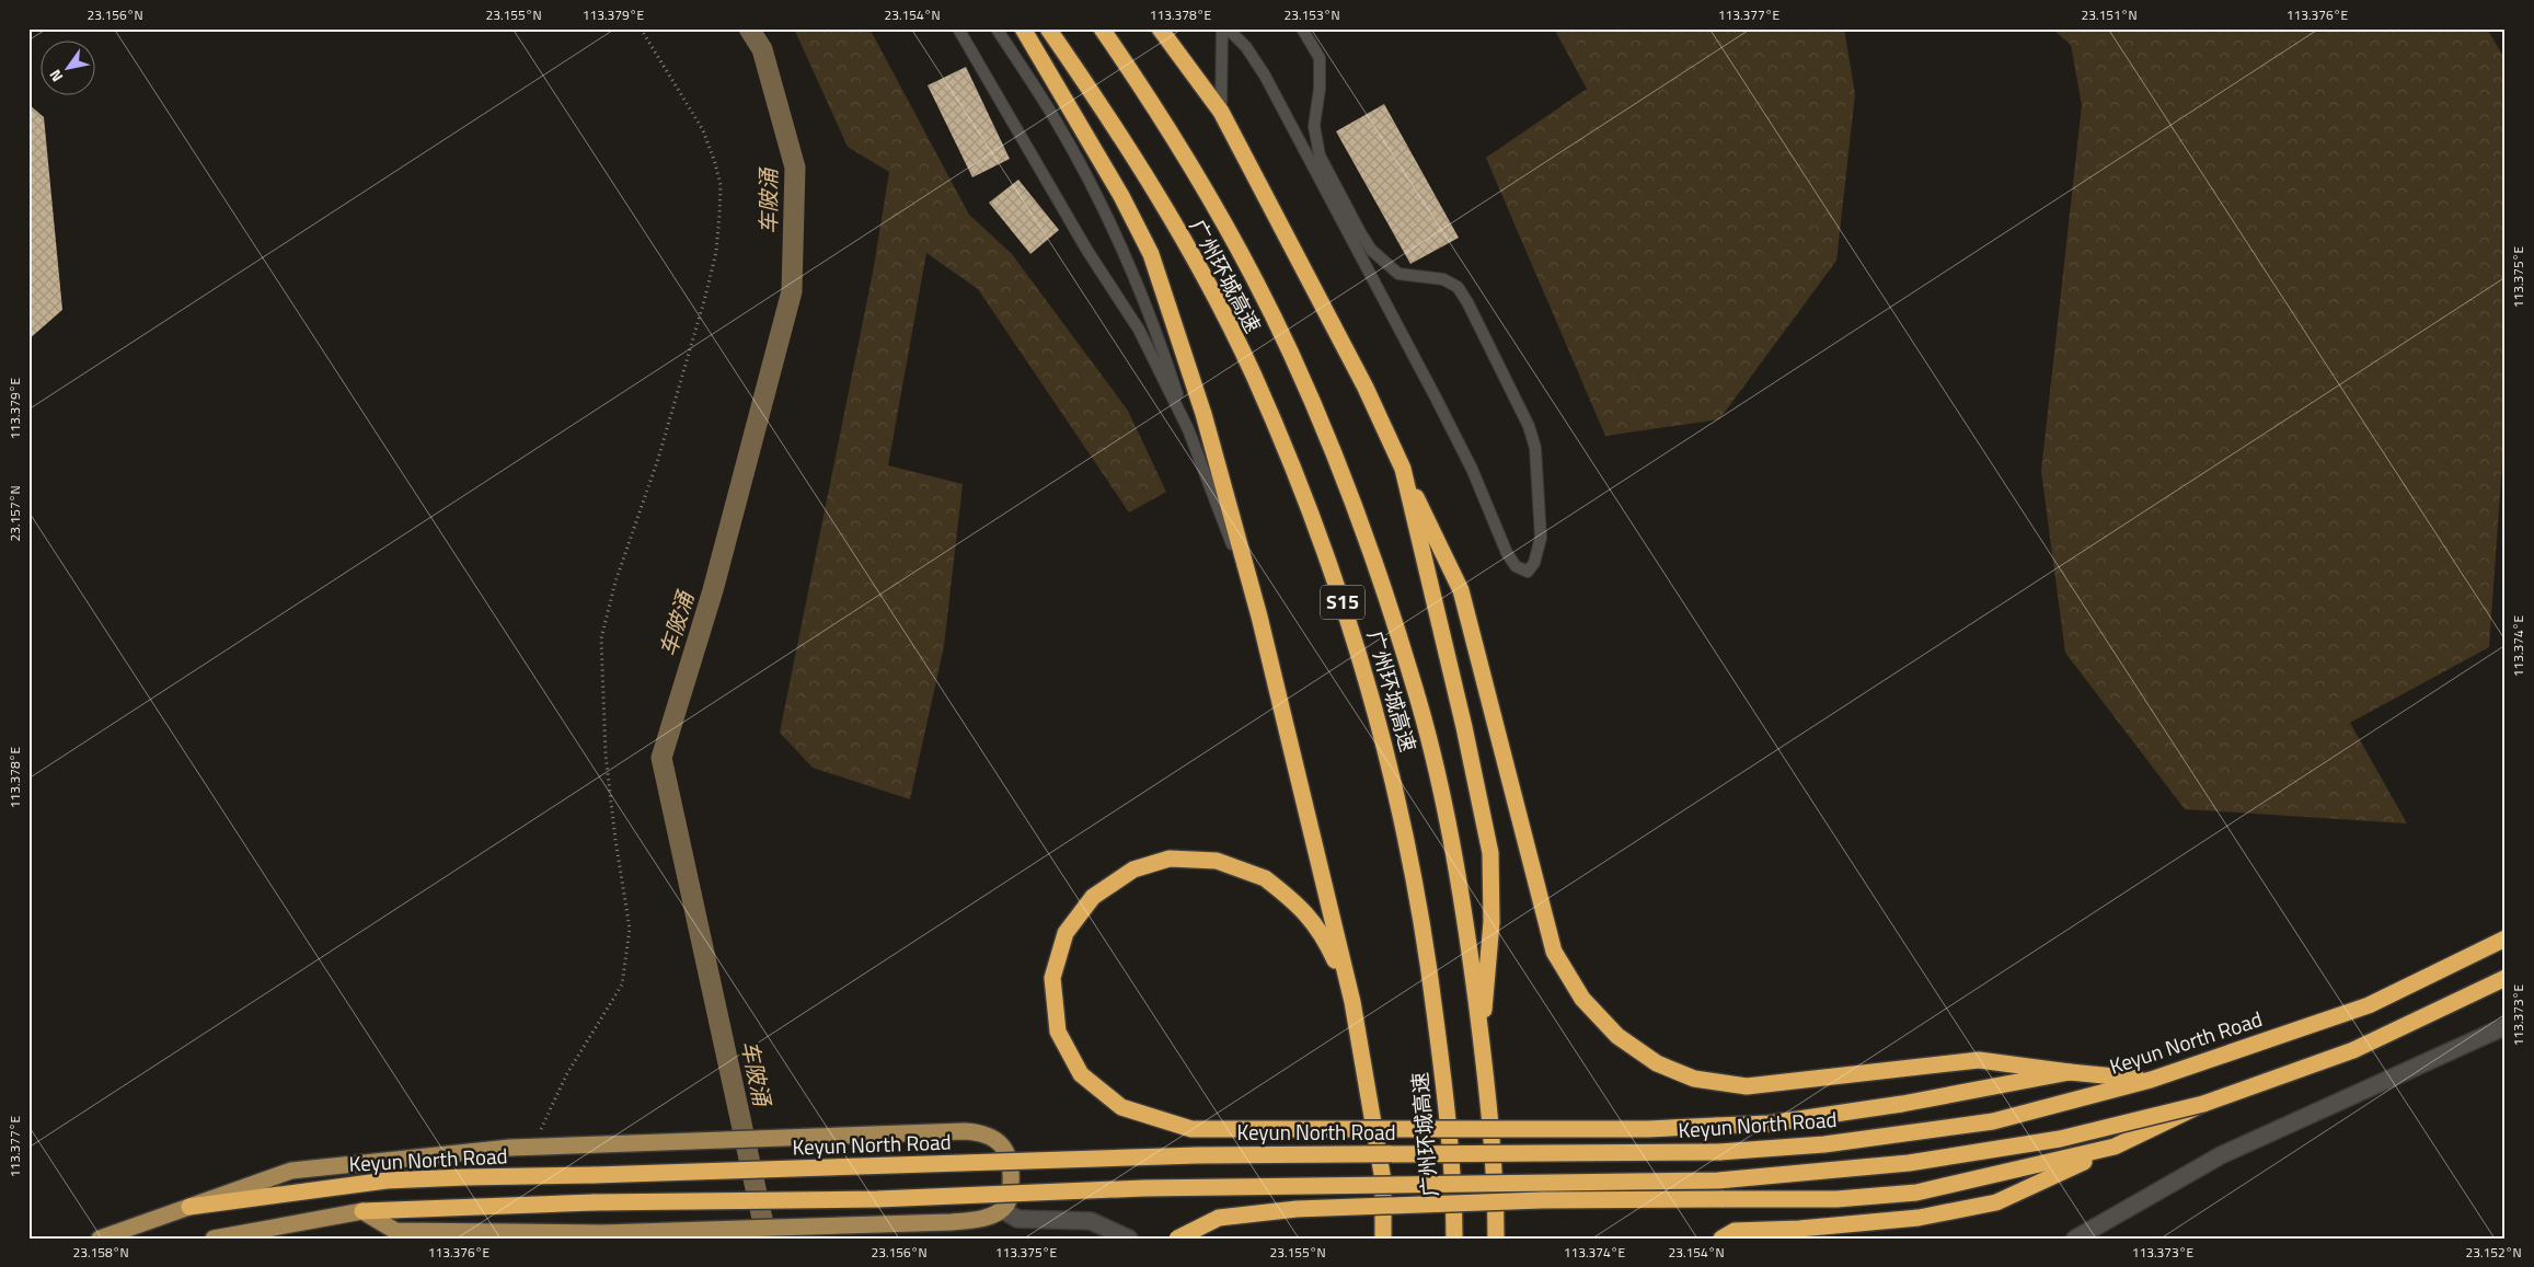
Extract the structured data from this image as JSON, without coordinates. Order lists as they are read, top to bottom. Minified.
{"streets":{"highway":["广州环城高速","S15","Keyun North Road"]},"water":["车陂涌"],"north":"bottom left","coordinates":["23.156°N","23.155°N","113.379°E","23.154°N","113.378°E","23.153°N","113.377°E","23.151°N","113.376°E","113.375°E","23.157°N","113.374°E","113.373°E","23.158°N","23.152°N"]}
